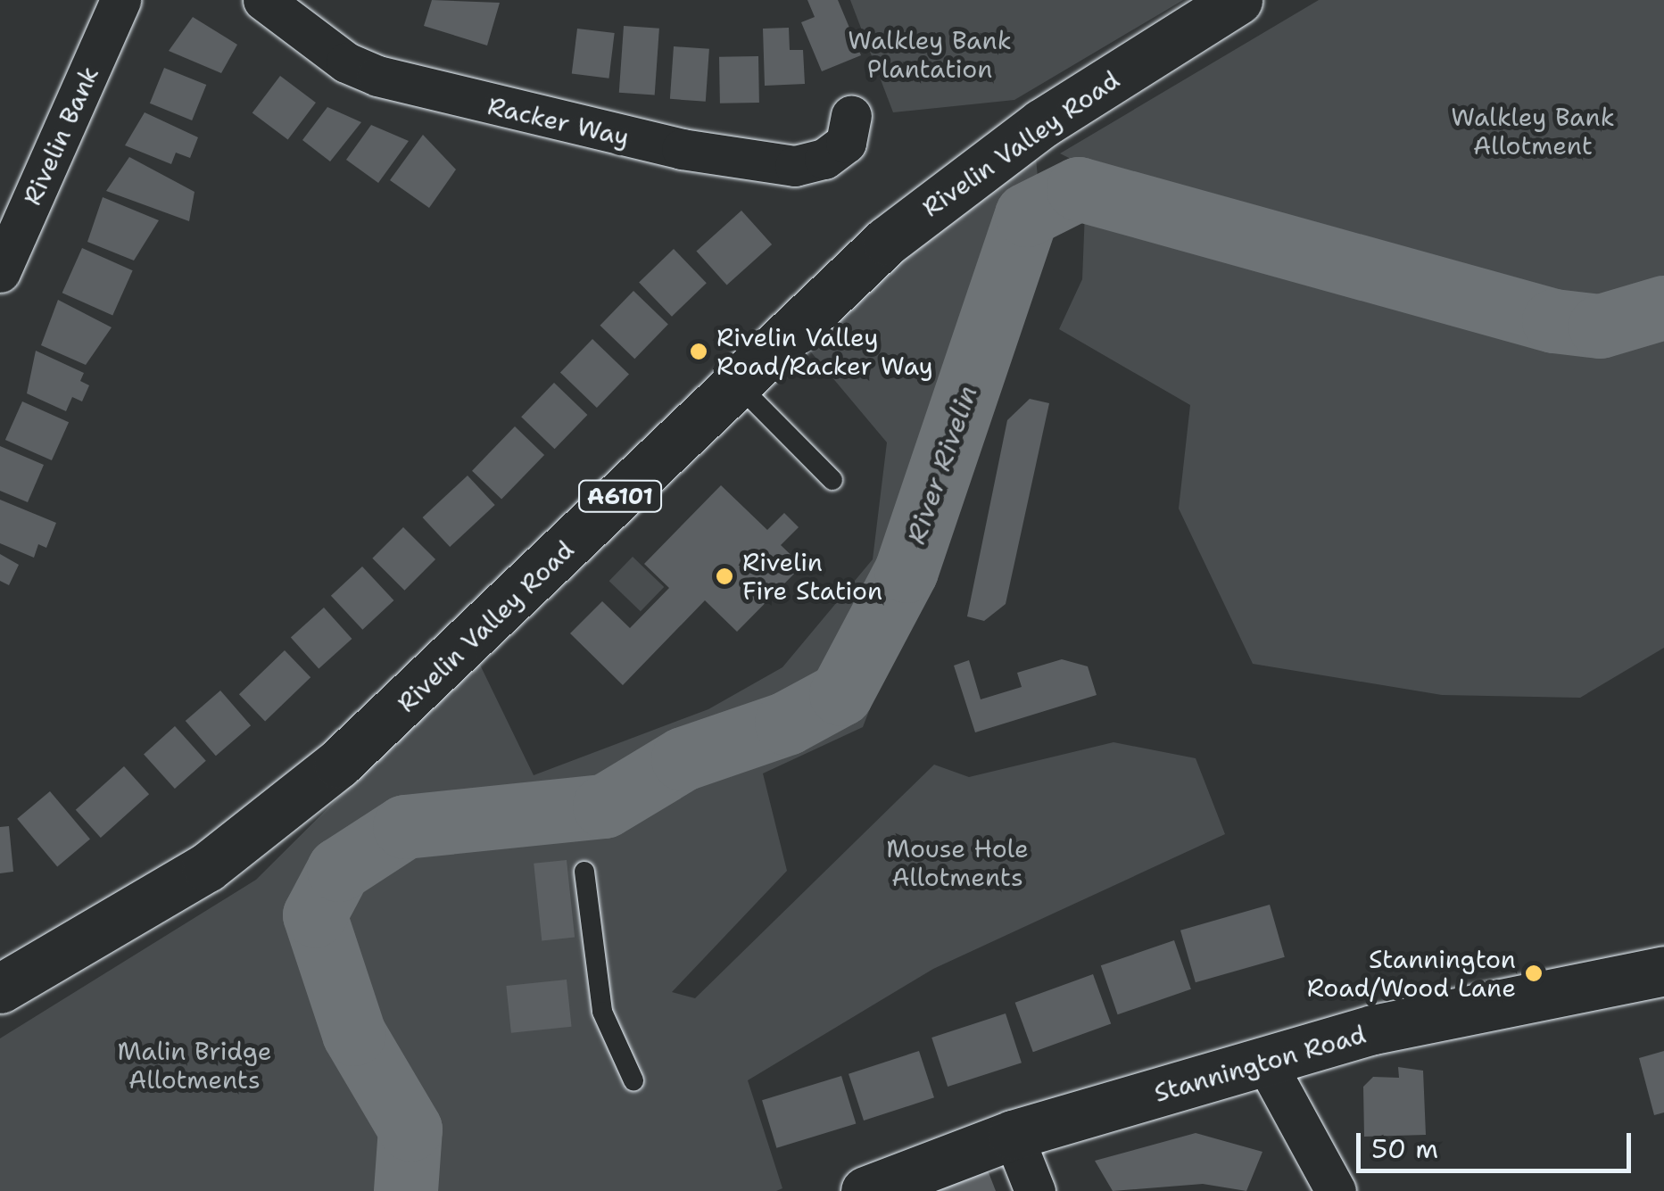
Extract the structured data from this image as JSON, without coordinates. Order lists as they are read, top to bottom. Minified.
{"streets":{"main road":["Rivelin Valley Road","A6101","Stannington Road"],"street":["Racker Way","Rivelin Bank"]},"water":["River Rivelin"],"parks":["Walkley Bank Plantation","Walkley Bank Allotment","Mouse Hole Allotments","Malin Bridge Allotments"],"places":["Rivelin Valley Road/Racker Way","Rivelin Fire Station","Stannington Road/Wood Lane"],"scale_bar":"50 m"}
